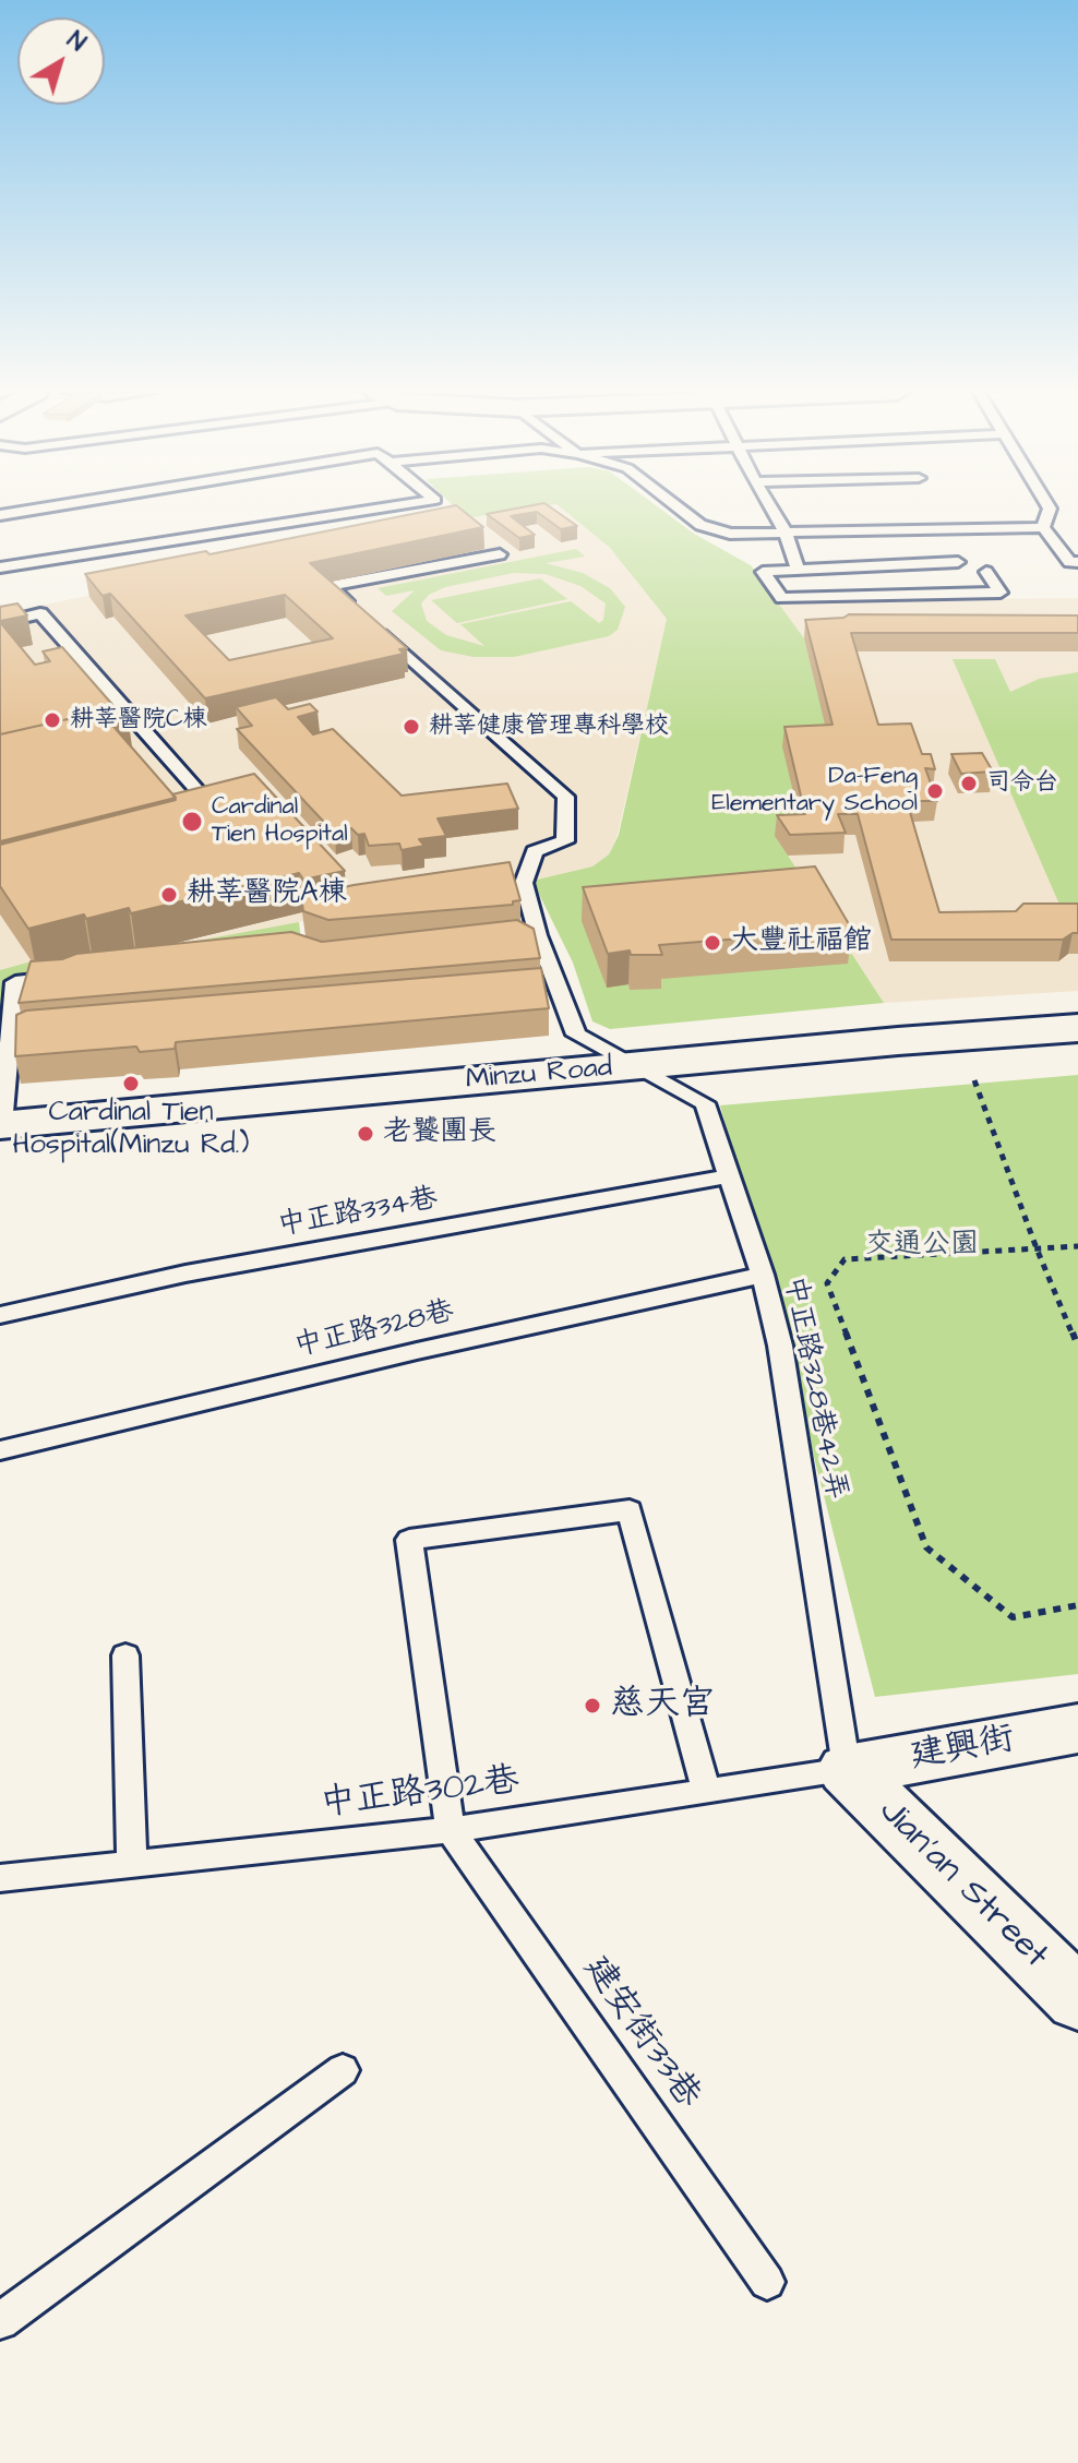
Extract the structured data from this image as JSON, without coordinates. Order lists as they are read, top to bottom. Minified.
{"streets":{"street":["Minzu Road","建興街","Jian'an Street"],"lane":["中正路334巷","中正路328巷","中正路328巷42弄","中正路302巷","建安街33巷"]},"crossings":[["Minzu Road","中正路328巷42弄"],["中正路334巷","中正路328巷42弄"],["中正路328巷","中正路328巷42弄"],["中正路328巷42弄","建興街"],["中正路328巷42弄","中正路302巷"],["中正路328巷42弄","Jian'an Street"],["建興街","中正路302巷"],["建興街","Jian'an Street"],["中正路302巷","Jian'an Street"],["中正路302巷","建安街33巷"]],"parks":["交通公園"],"places":["耕莘醫院C棟","耕莘健康管理專科學校","司令台","Da-Feng Elementary School","Cardinal Tien Hospital","耕莘醫院A棟","大豐社福館","Cardinal Tien Hospital(Minzu Rd.)","老饕團長","慈天宮"],"north":"top right"}
